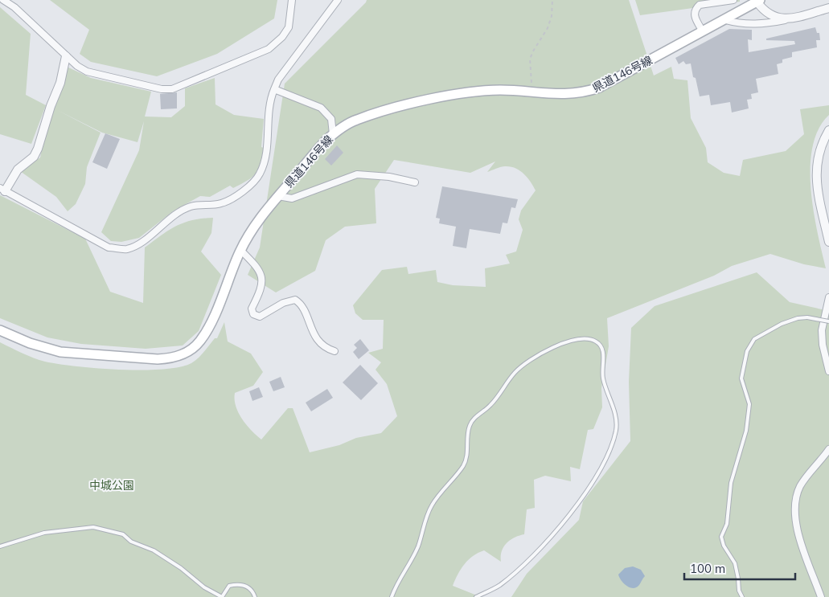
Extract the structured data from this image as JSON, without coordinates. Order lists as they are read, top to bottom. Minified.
{"streets":{"main road":["県道146号線"]},"parks":["中城公園"],"scale_bar":"100 m"}
